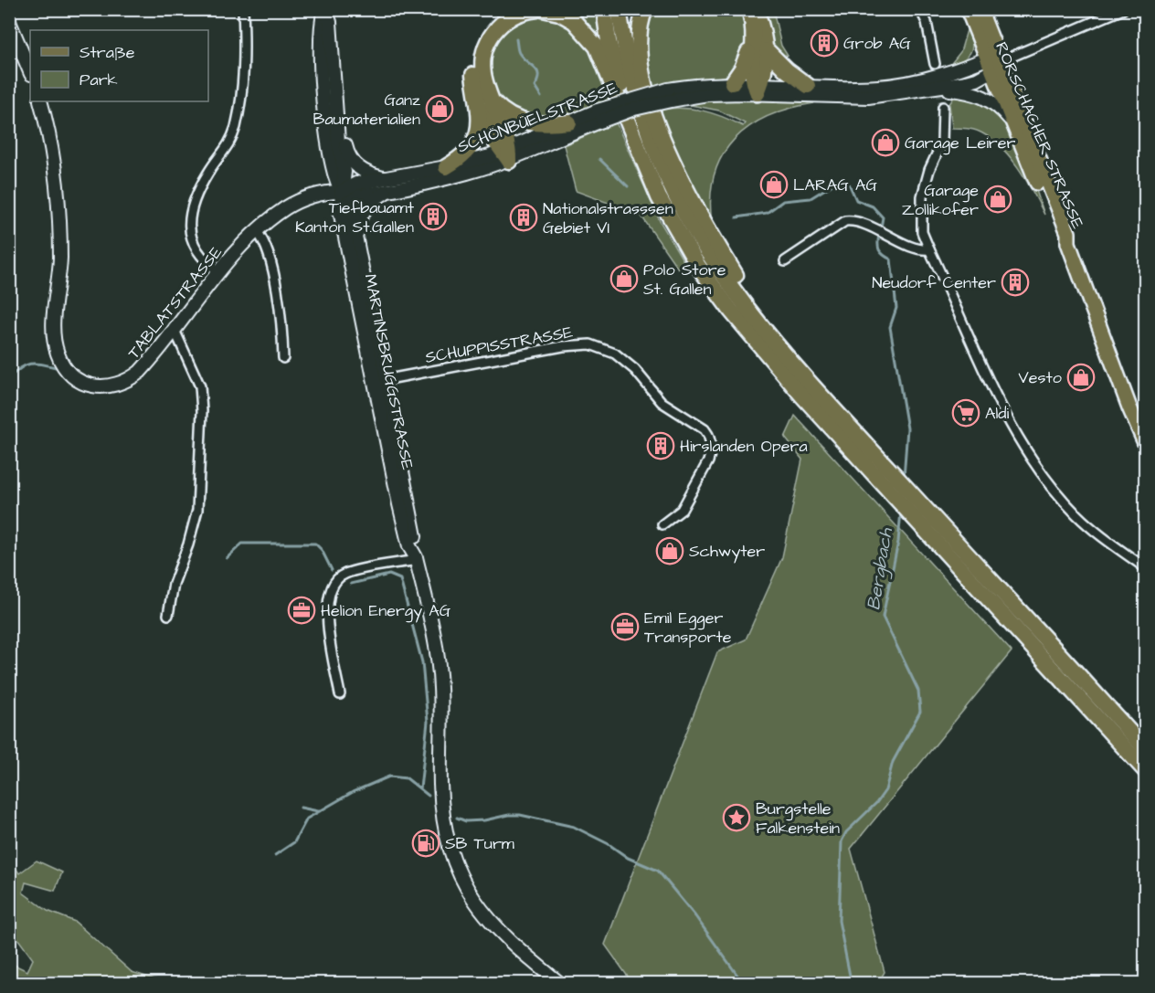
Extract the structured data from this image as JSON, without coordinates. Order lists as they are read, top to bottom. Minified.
{"streets":{"main road":["SCHÖNBÜELSTRASSE","RORSCHACHER STRASSE","TABLATSTRASSE","MARTINSBRUGGSTRASSE"],"street":["SCHUPPISSTRASSE"]},"crossings":[["SCHÖNBÜELSTRASSE","RORSCHACHER STRASSE"],["SCHÖNBÜELSTRASSE","TABLATSTRASSE"],["SCHÖNBÜELSTRASSE","MARTINSBRUGGSTRASSE"],["TABLATSTRASSE","MARTINSBRUGGSTRASSE"],["SCHUPPISSTRASSE","MARTINSBRUGGSTRASSE"]],"water":["Bergbach"],"places":{"building":["Grob AG","Tiefbauamt Kanton St.Gallen","Nationalstrasssen Gebiet VI","Neudorf Center","Hirslanden Opera"],"shop":["Ganz Baumaterialien","Garage Leirer","LARAG AG","Garage Zollikofer","Polo Store St. Gallen","Vesto","Schwyter"],"supermarket":["Aldi"],"office":["Helion Energy AG","Emil Egger Transporte"],"place":["Burgstelle Falkenstein"],"fuel station":["SB Turm"]},"legend":["Straße","Park"]}
